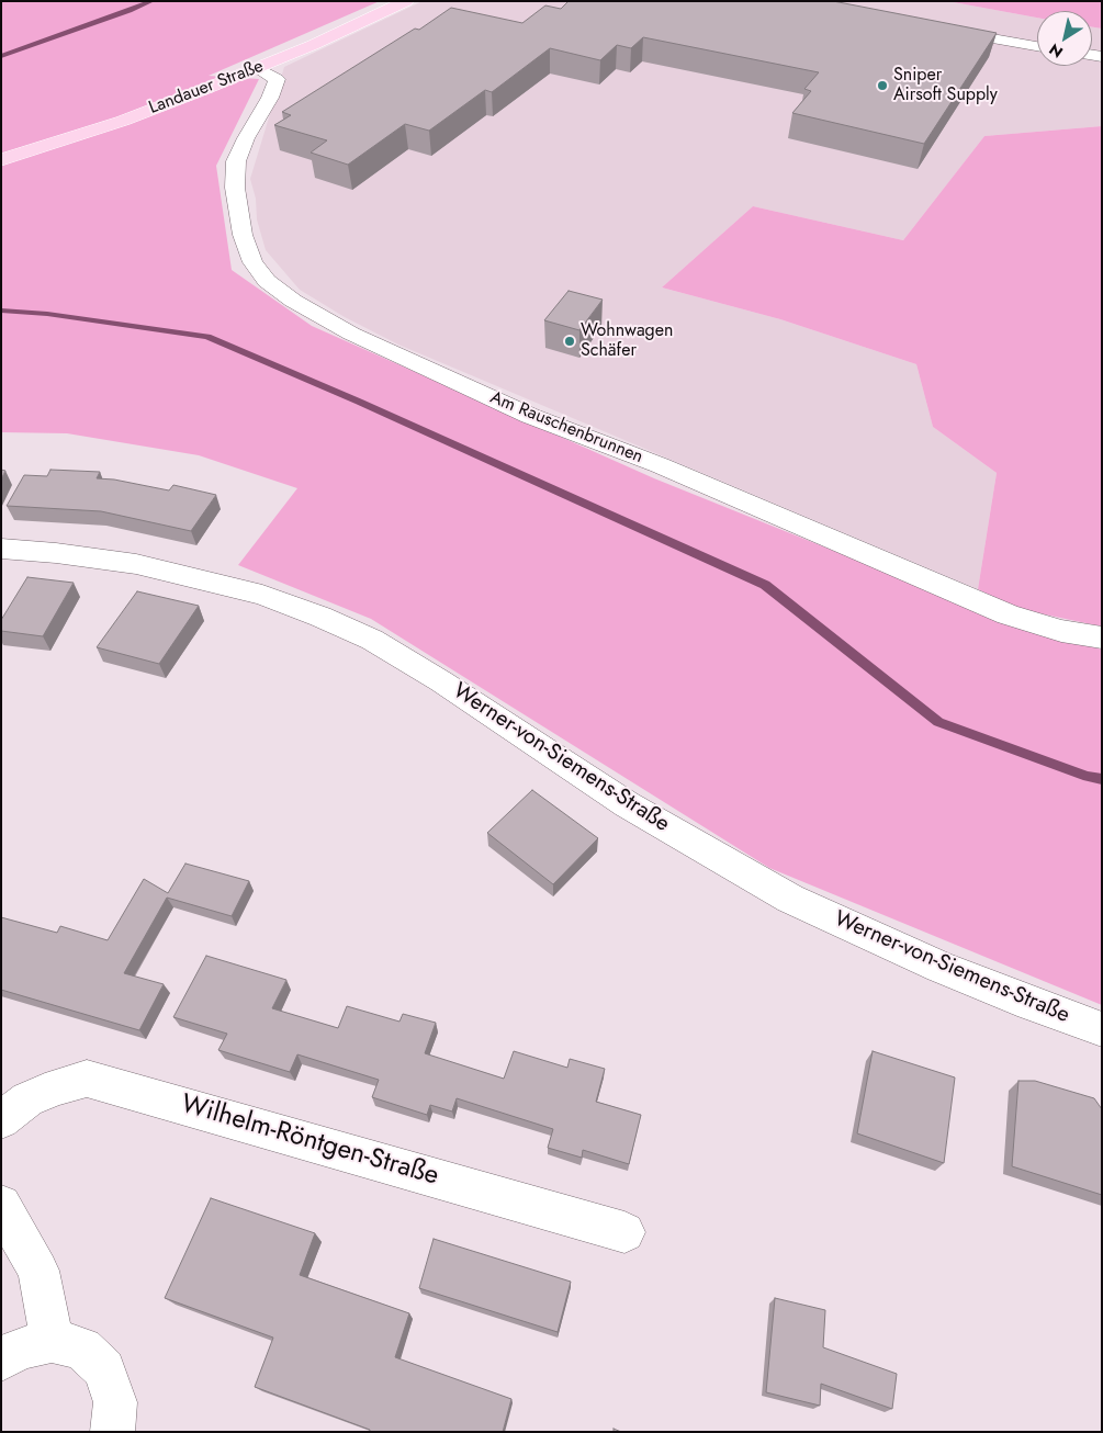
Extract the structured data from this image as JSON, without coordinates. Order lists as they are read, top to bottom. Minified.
{"streets":{"main road":["Landauer Straße"],"street":["Am Rauschenbrunnen","Werner-von-Siemens-Straße","Wilhelm-Röntgen-Straße"]},"crossings":[["Landauer Straße","Am Rauschenbrunnen"]],"places":["Sniper Airsoft Supply","Wohnwagen Schäfer"],"north":"bottom left"}
